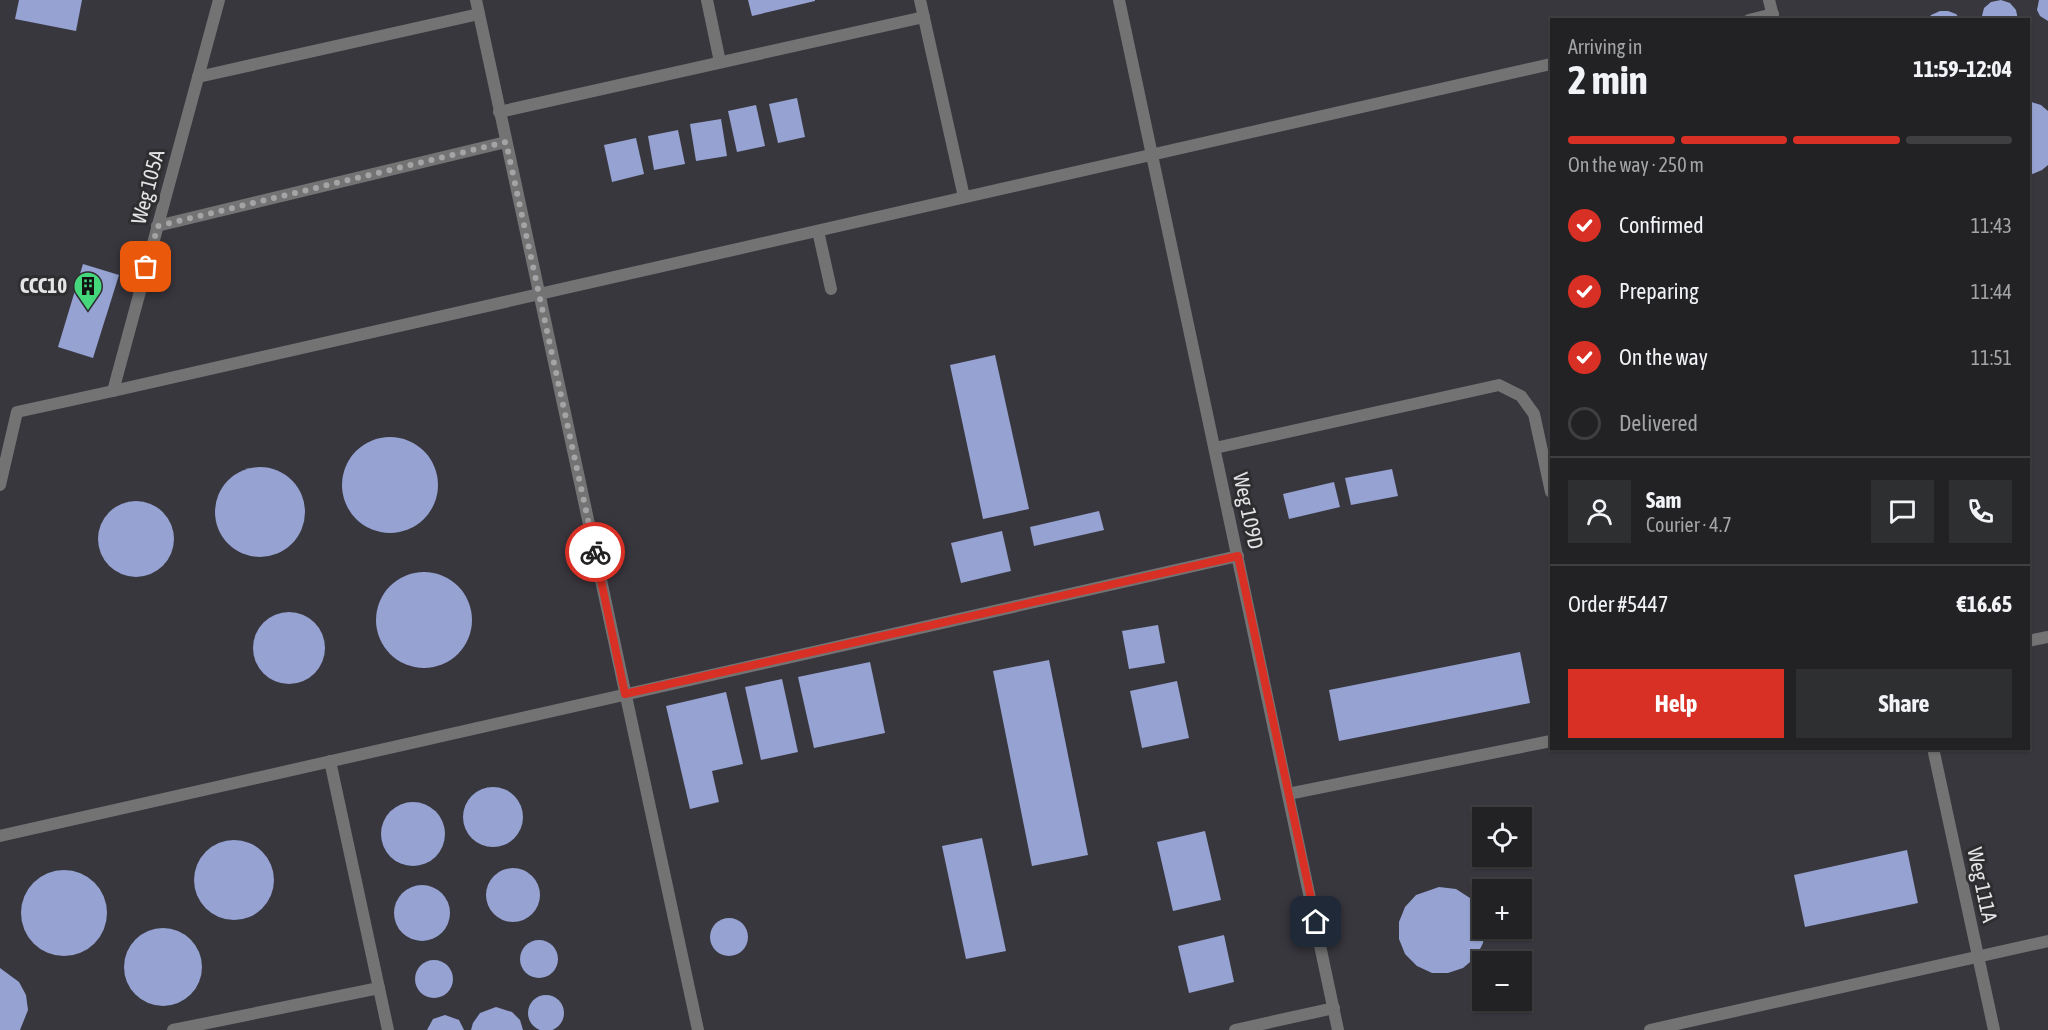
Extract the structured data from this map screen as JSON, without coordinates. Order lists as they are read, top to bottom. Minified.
{"streets":{"lane":["Weg 105A","Weg 109D","Weg 111A"]},"places":{"building":["CCC10"]},"page":{"heading":["2 min","Arriving in","11:59–12:04"],"panel":["Sam","Courier · 4.7","Order #5447","€16.65"],"bar":"On the way · 250 m","list":[["Confirmed","11:43"],["Preparing","11:44"],["On the way","11:51"],"Delivered"],"buttons":["Help","Share"],"map_buttons":["+","−"]}}
